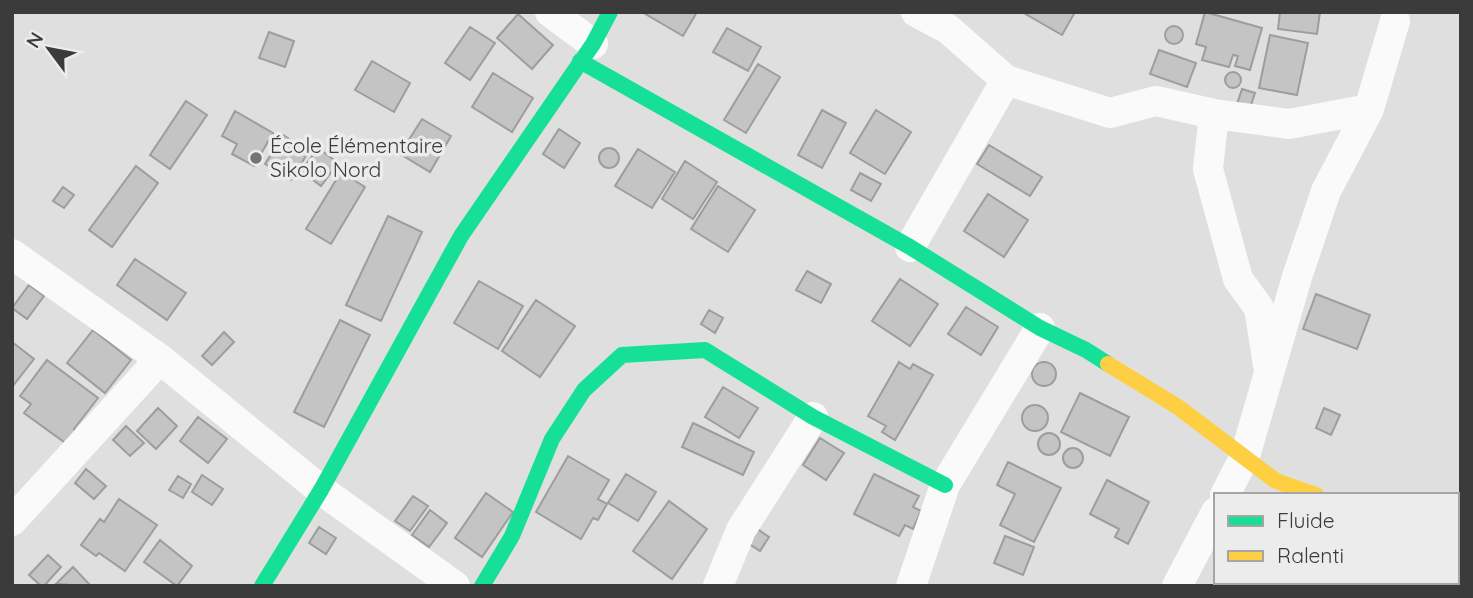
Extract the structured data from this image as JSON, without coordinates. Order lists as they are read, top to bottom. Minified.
{"places":["École Élémentaire Sikolo Nord"],"legend":["Fluide","Ralenti"],"north":"top left"}
